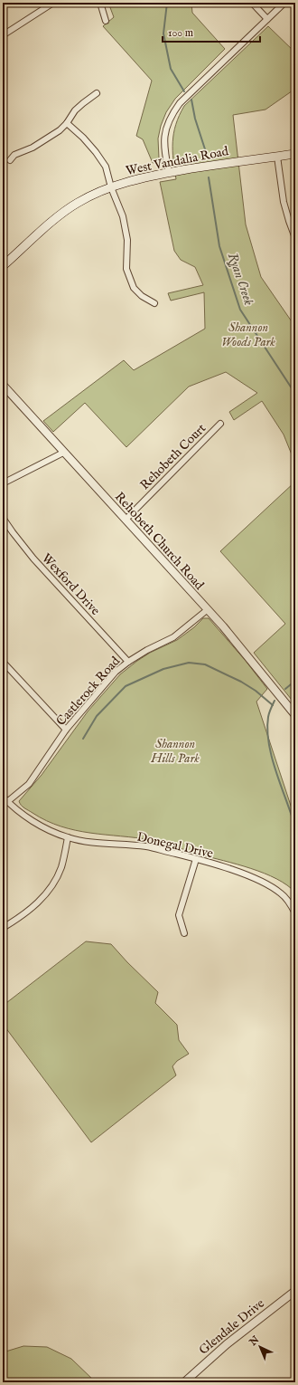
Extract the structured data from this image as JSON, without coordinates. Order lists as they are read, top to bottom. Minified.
{"streets":{"main road":["West Vandalia Road"],"street":["Rehobeth Court","Rehobeth Church Road","Wexford Drive","Castlerock Road","Donegal Drive","Glendale Drive"]},"crossings":[["Rehobeth Court","Rehobeth Church Road"],["Rehobeth Church Road","Castlerock Road"],["Wexford Drive","Castlerock Road"],["Castlerock Road","Donegal Drive"]],"water":["Ryan Creek"],"parks":["Shannon Woods Park","Shannon Hills Park"],"scale_bar":"100 m","north":"top left"}
